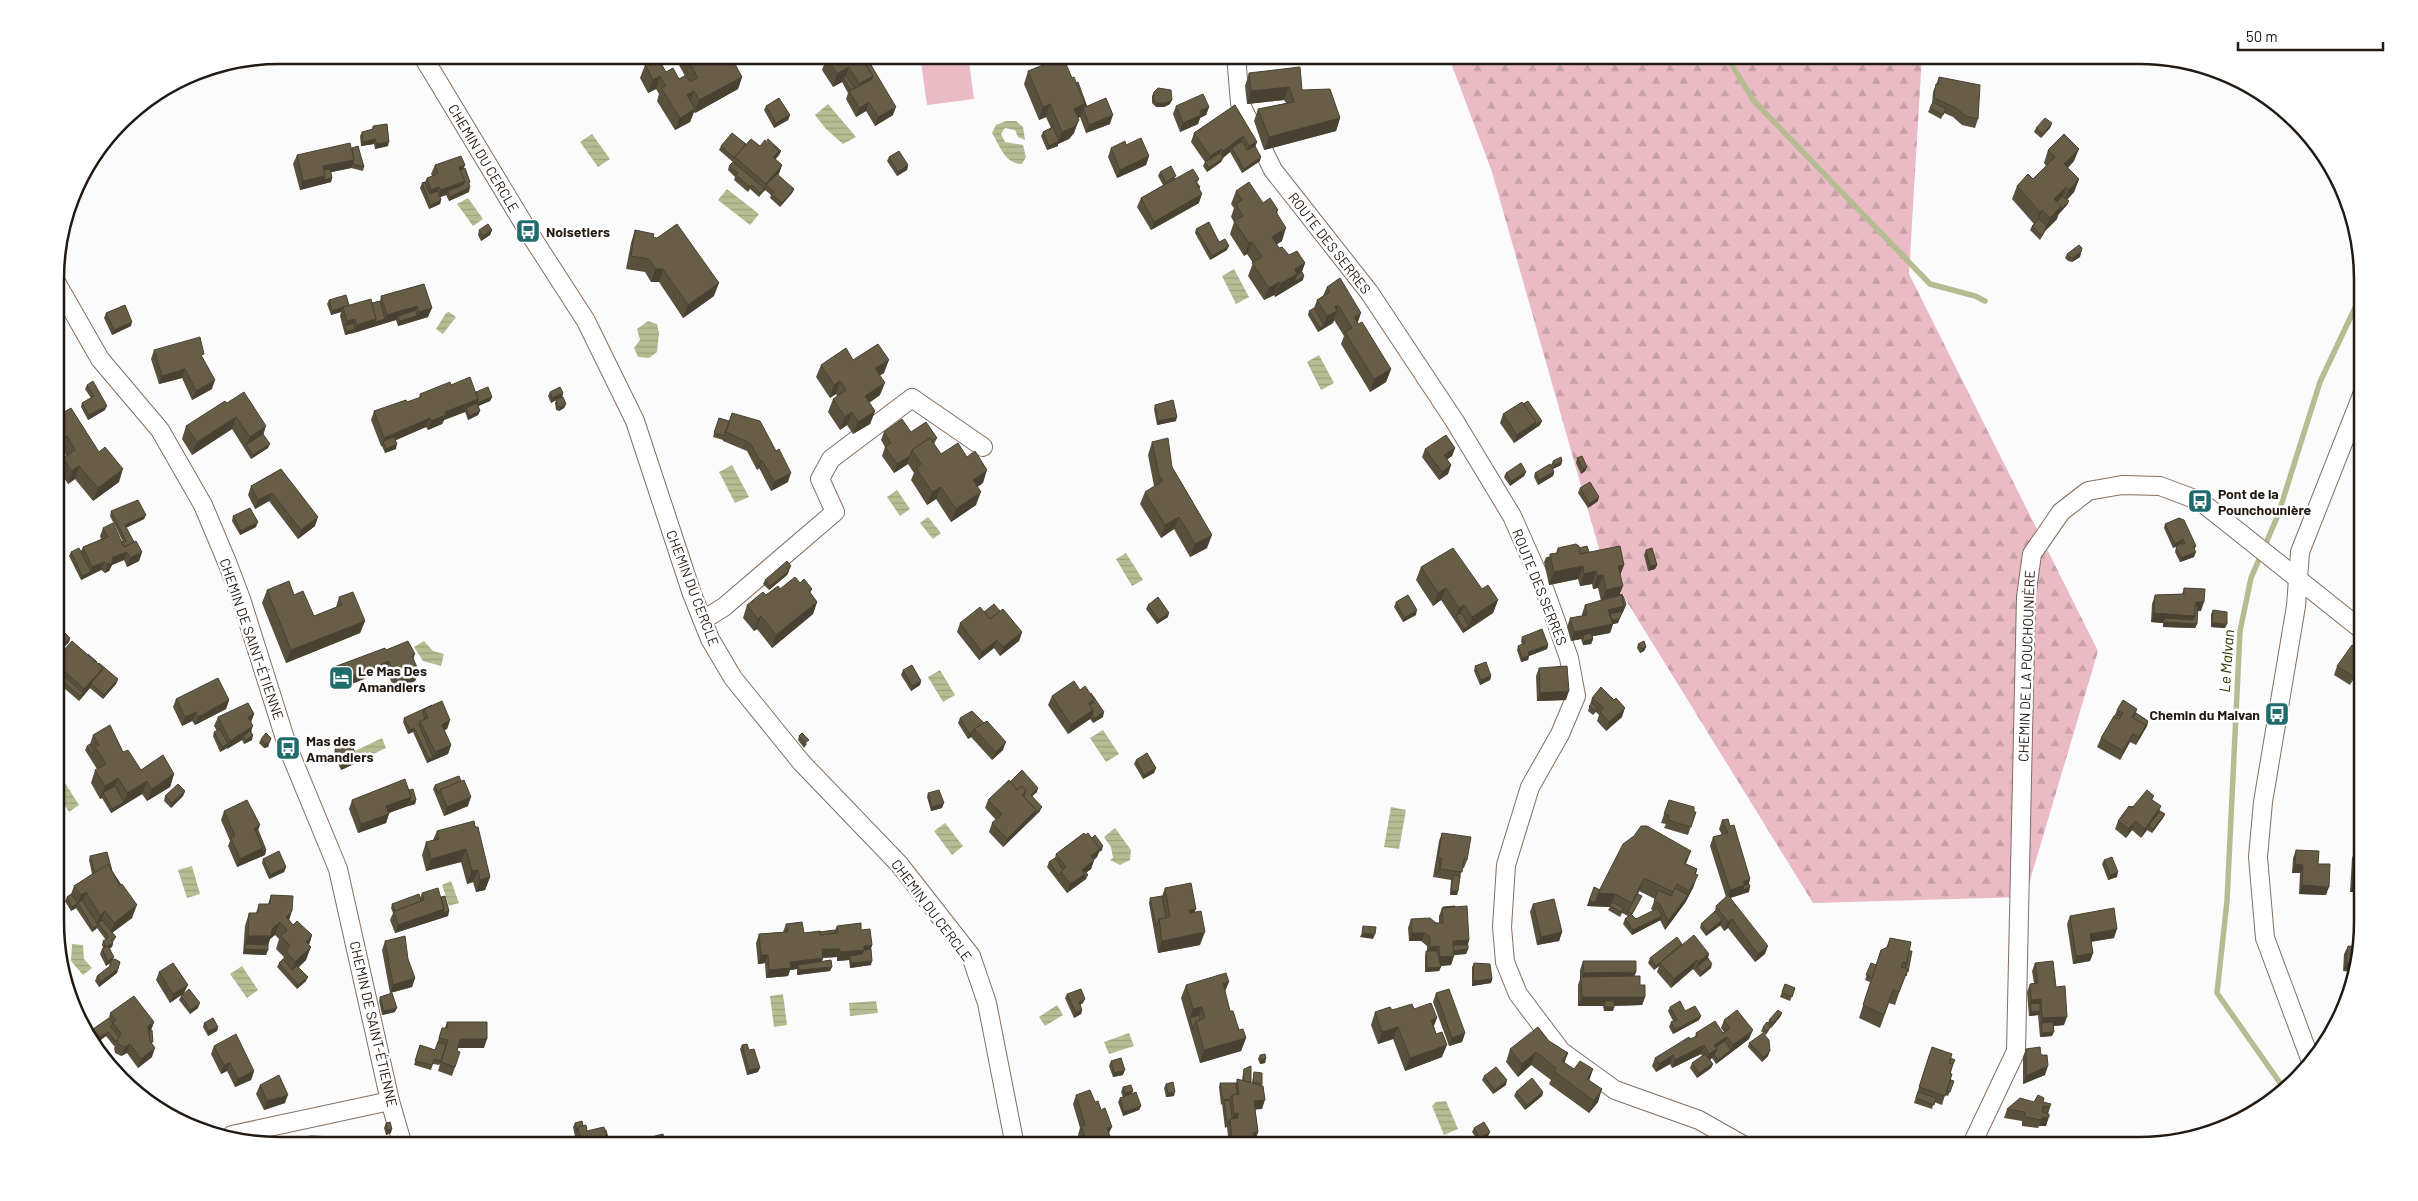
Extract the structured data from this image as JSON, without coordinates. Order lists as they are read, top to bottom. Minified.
{"streets":{"street":["CHEMIN DU CERCLE","ROUTE DES SERRES","CHEMIN DE SAINT-ÉTIENNE","CHEMIN DE LA POUCHOUNIÈRE"]},"water":["Le Malvan"],"places":{"bus stop":["Noisetiers","Pont de la Pounchounière","Chemin du Malvan","Mas des Amandiers"],"hotel":["Le Mas Des Amandiers"]},"scale_bar":"50 m"}
